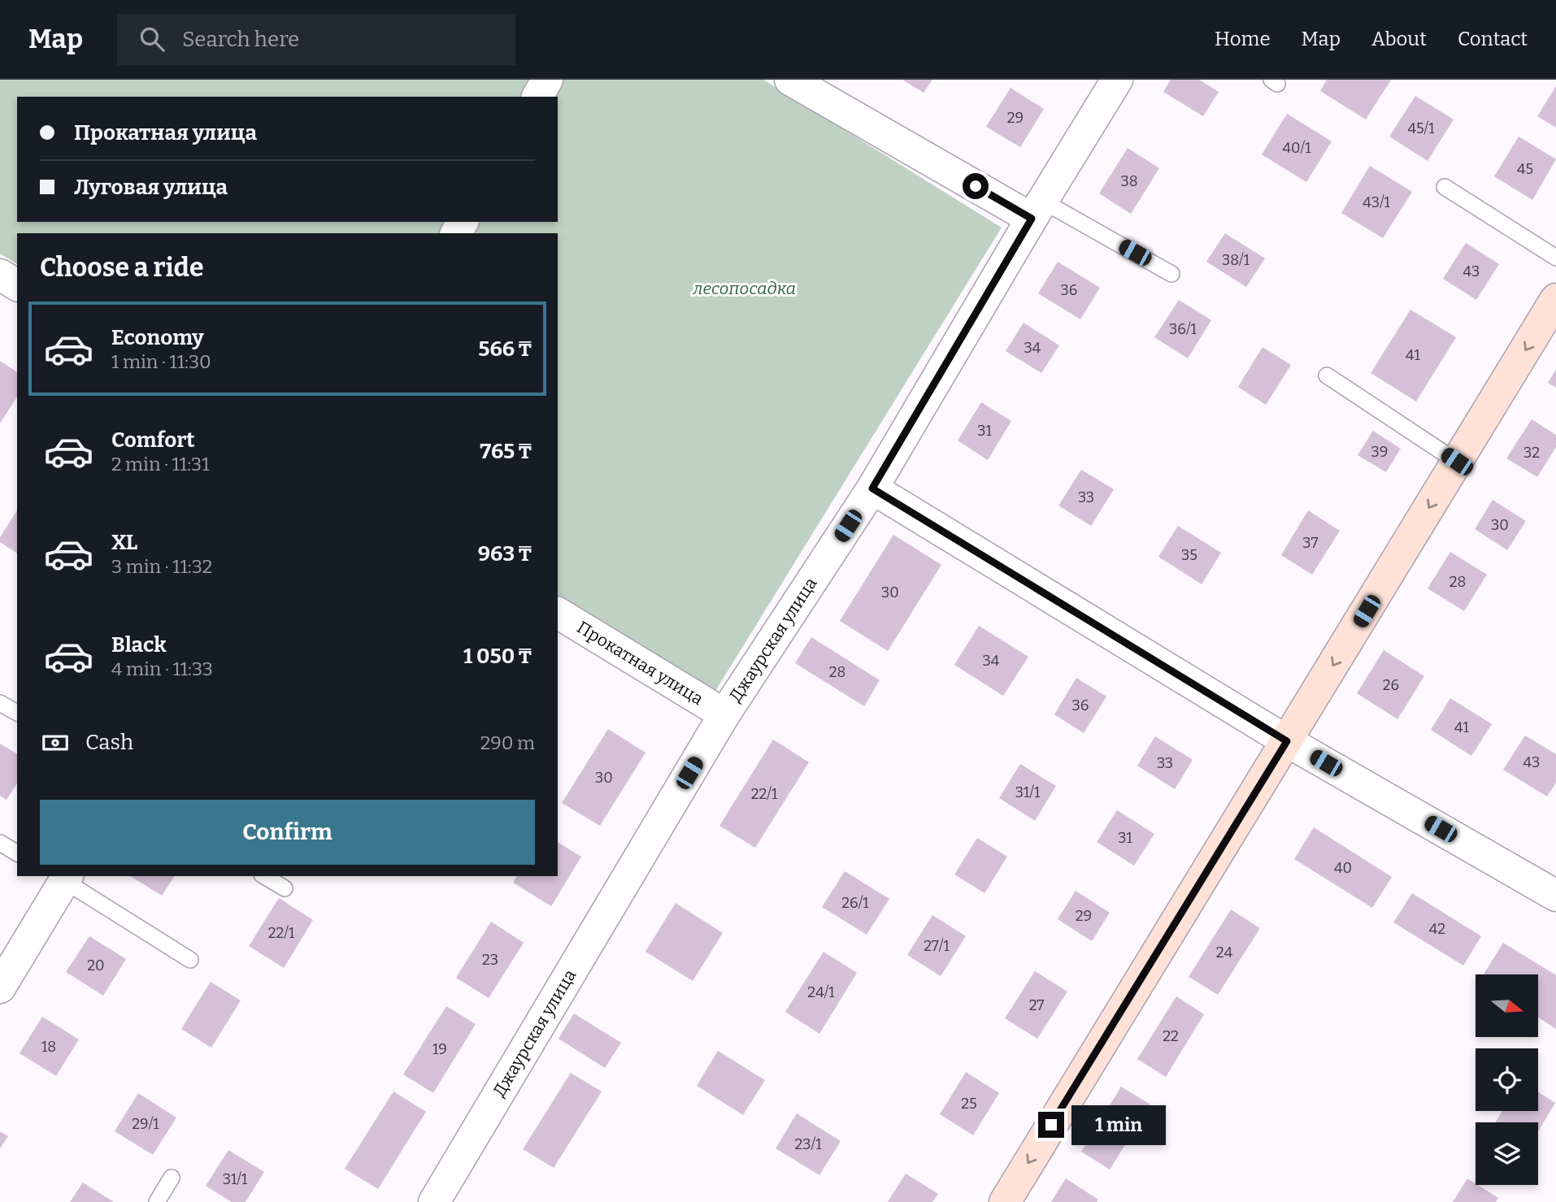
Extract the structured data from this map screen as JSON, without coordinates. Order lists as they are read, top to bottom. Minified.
{"streets":{"street":["Джаурская улица","Прокатная улица"]},"crossings":[["Джаурская улица","Прокатная улица"]],"parks":["лесопосадка"],"house_numbers":["29","45/1","40/1","45","38","43/1","38/1","43","36","36/1","34","41","31","39","32","33","30","37","35","28","30","34","28","26","36","41","43","33","30","31/1","22/1","31","40","26/1","29","42","22/1","27/1","24","23","20","24/1","27","22","18","19","25","29/1","23/1","31/1"],"north":"right","page":{"header":"Map","search":"Search here","nav":["Home","Map","About","Contact"],"banner":["Прокатная улица","Луговая улица"],"heading":"Choose a ride","list":[{"name":"Economy","note":"1 min · 11:30","value":"566 ₸"},{"name":"Comfort","note":"2 min · 11:31","value":"765 ₸"},{"name":"XL","note":"3 min · 11:32","value":"963 ₸"},{"name":"Black","note":"4 min · 11:33","value":"1 050 ₸"}],"pay":["Cash","290 m"],"buttons":"Confirm","bubble":"1 min"}}
